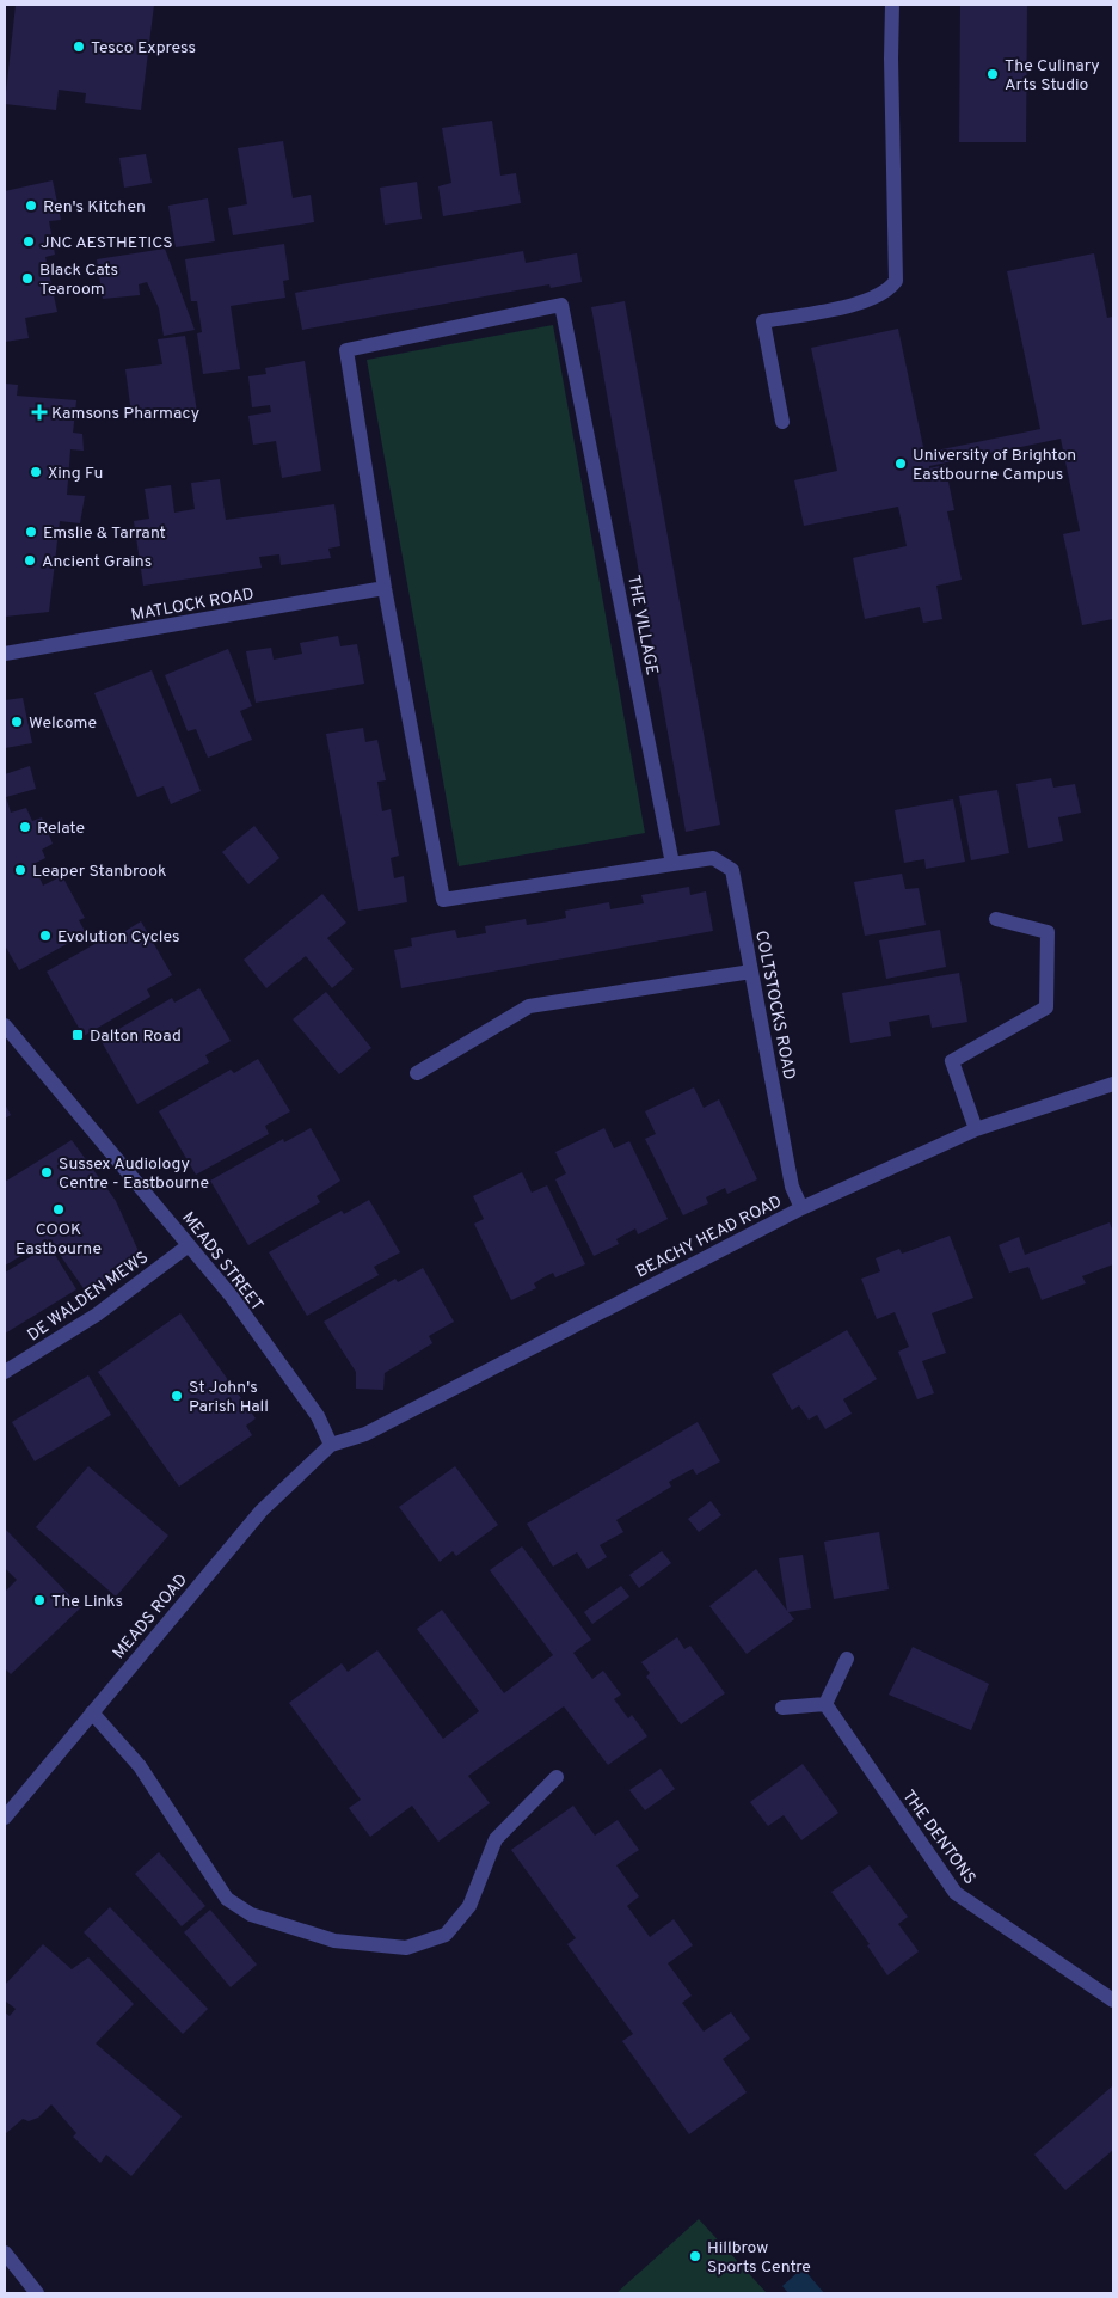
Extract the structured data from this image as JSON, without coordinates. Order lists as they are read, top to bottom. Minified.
{"streets":{"street":["MATLOCK ROAD","THE VILLAGE","COLTSTOCKS ROAD","BEACHY HEAD ROAD","MEADS STREET","DE WALDEN MEWS","MEADS ROAD","THE DENTONS"]},"crossings":[["MATLOCK ROAD","THE VILLAGE"],["THE VILLAGE","COLTSTOCKS ROAD"],["COLTSTOCKS ROAD","BEACHY HEAD ROAD"],["BEACHY HEAD ROAD","MEADS STREET"],["BEACHY HEAD ROAD","MEADS ROAD"],["MEADS STREET","DE WALDEN MEWS"],["MEADS STREET","MEADS ROAD"]],"places":{"other":["Tesco Express","The Culinary Arts Studio","Ren's Kitchen","JNC AESTHETICS","Black Cats Tearoom","University of Brighton Eastbourne Campus","Xing Fu","Emslie & Tarrant","Ancient Grains","Welcome","Relate","Leaper Stanbrook","Evolution Cycles","Sussex Audiology Centre - Eastbourne","COOK Eastbourne","St John's Parish Hall","The Links","Hillbrow Sports Centre"],"health":["Kamsons Pharmacy"],"transit":["Dalton Road"]}}
